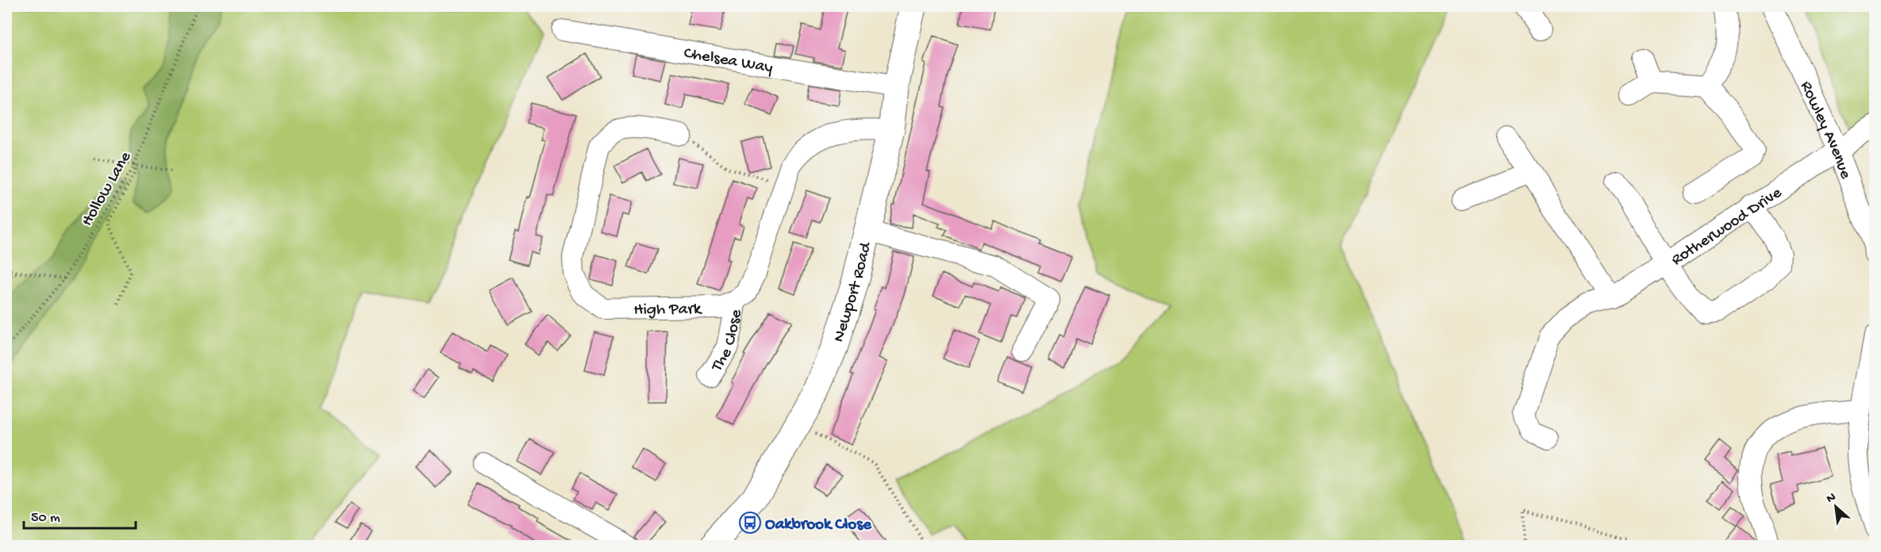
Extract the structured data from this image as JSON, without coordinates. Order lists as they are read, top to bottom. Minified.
{"streets":{"highway":["Newport Road"],"street":["Chelsea Way","Rowley Avenue","Rotherwood Drive","High Park","The Close"],"path":["Hollow Lane"]},"crossings":[["Chelsea Way","Newport Road"],["Rowley Avenue","Rotherwood Drive"],["High Park","The Close"]],"places":{"bus stop":["Oakbrook Close"]},"scale_bar":"50 m","north":"top left"}
